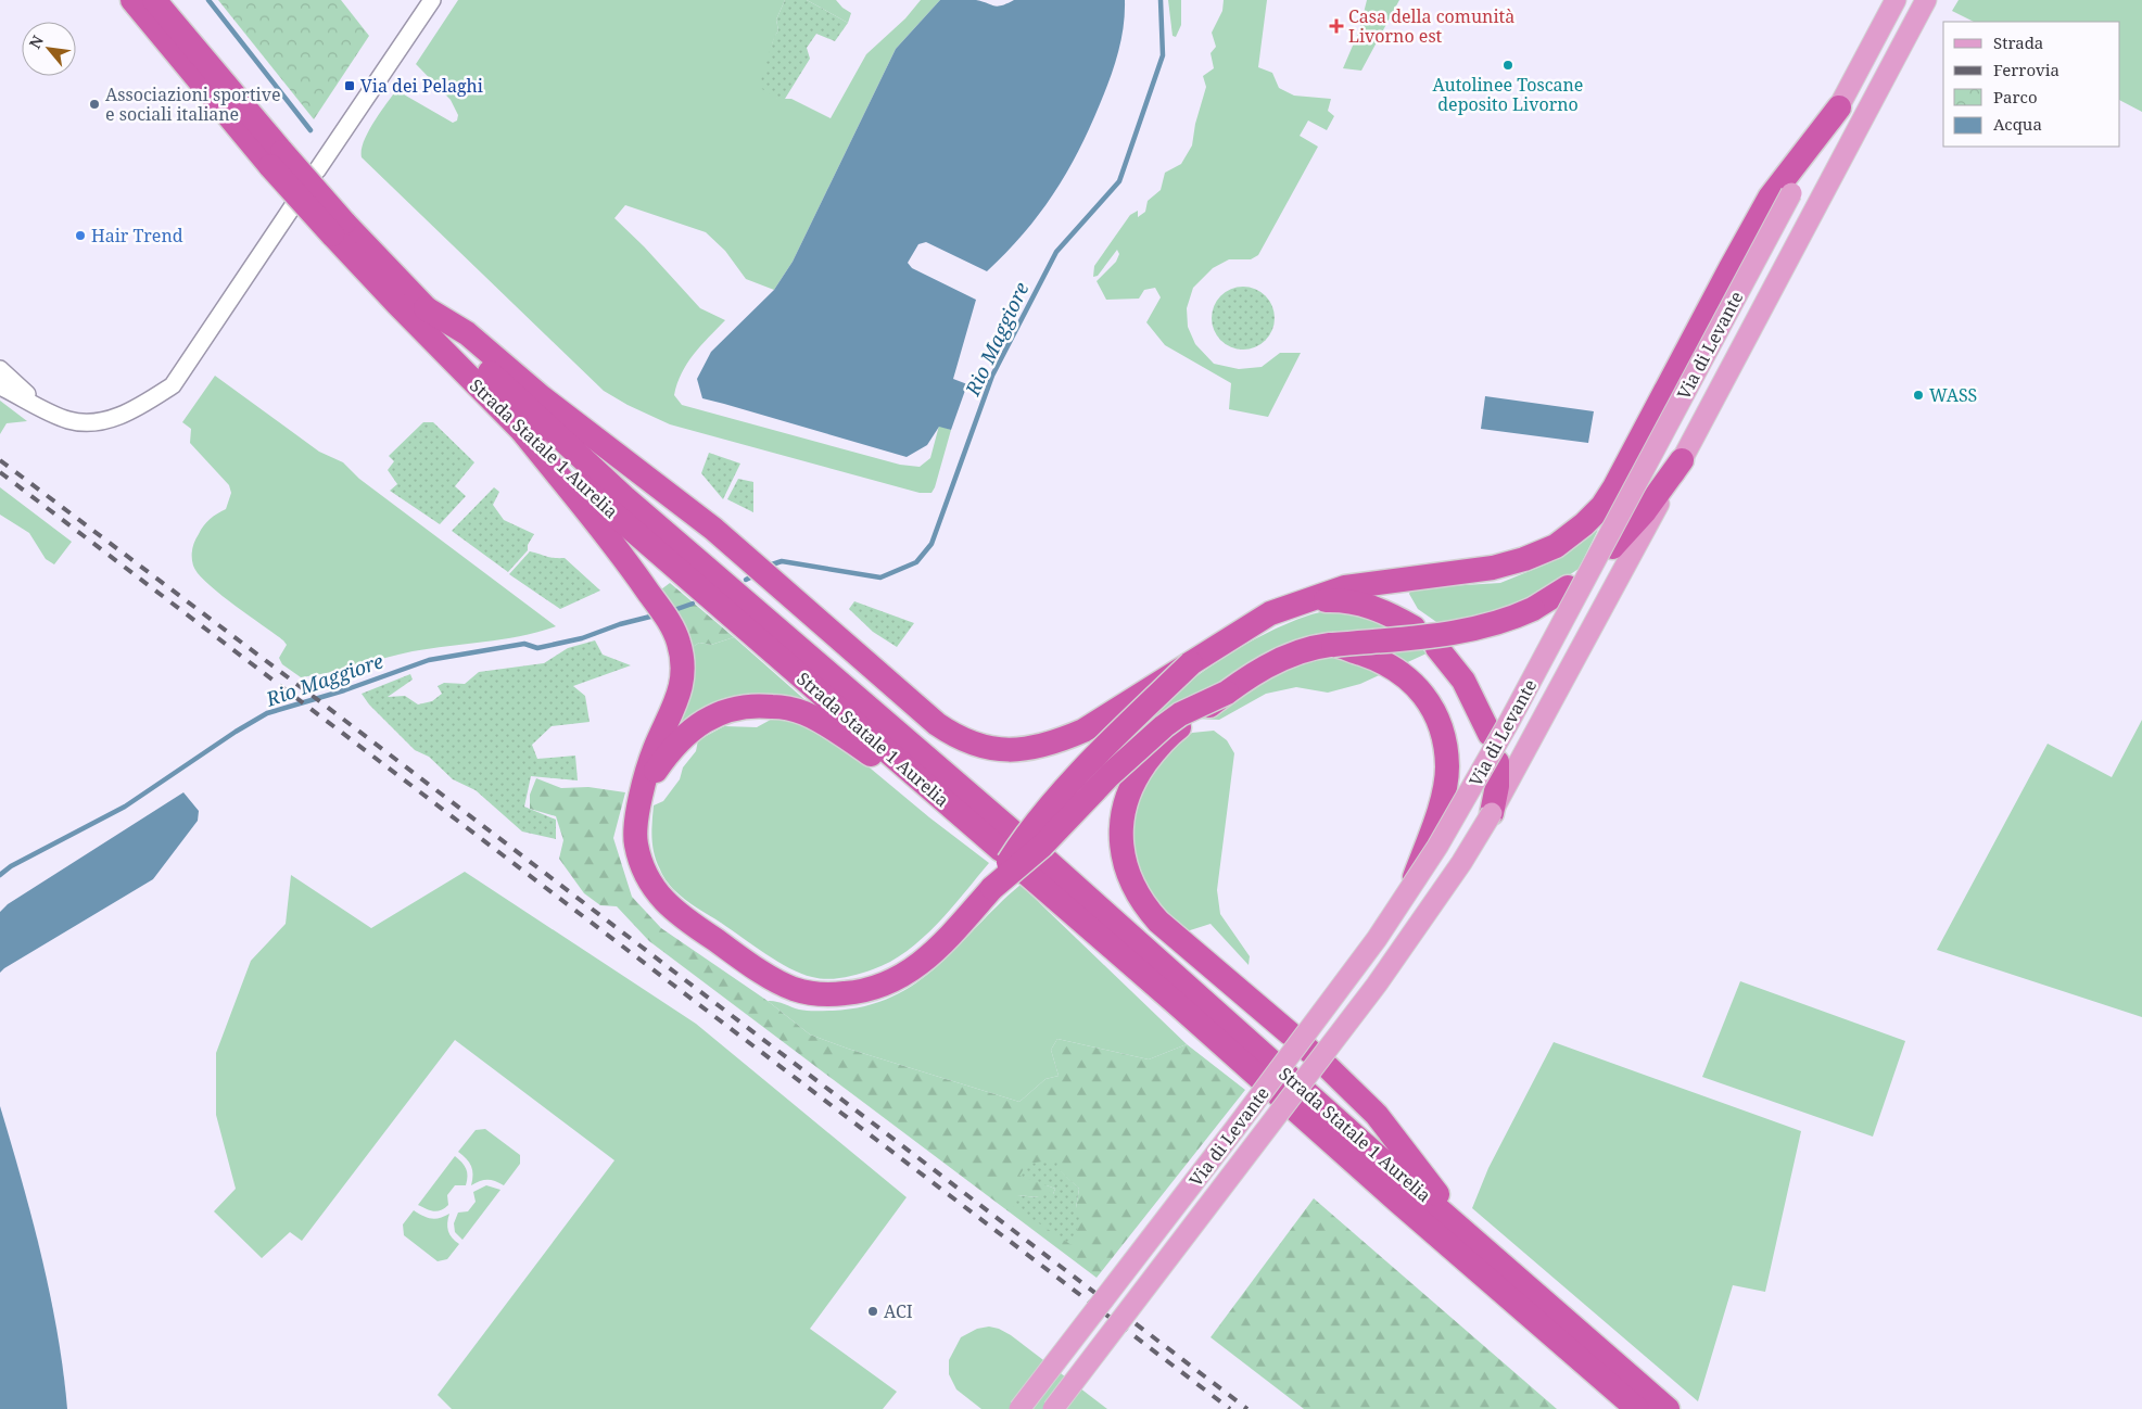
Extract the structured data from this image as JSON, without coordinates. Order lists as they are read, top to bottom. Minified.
{"streets":{"highway":["Strada Statale 1 Aurelia"],"main road":["Via di Levante"]},"water":["Rio Maggiore"],"places":{"health":["Casa della comunità Livorno est"],"other":["Autolinee Toscane deposito Livorno","Associazioni sportive e sociali italiane","Hair Trend","WASS","ACI"],"transit":["Via dei Pelaghi"]},"legend":["Strada","Ferrovia","Parco","Acqua"],"north":"top left"}
